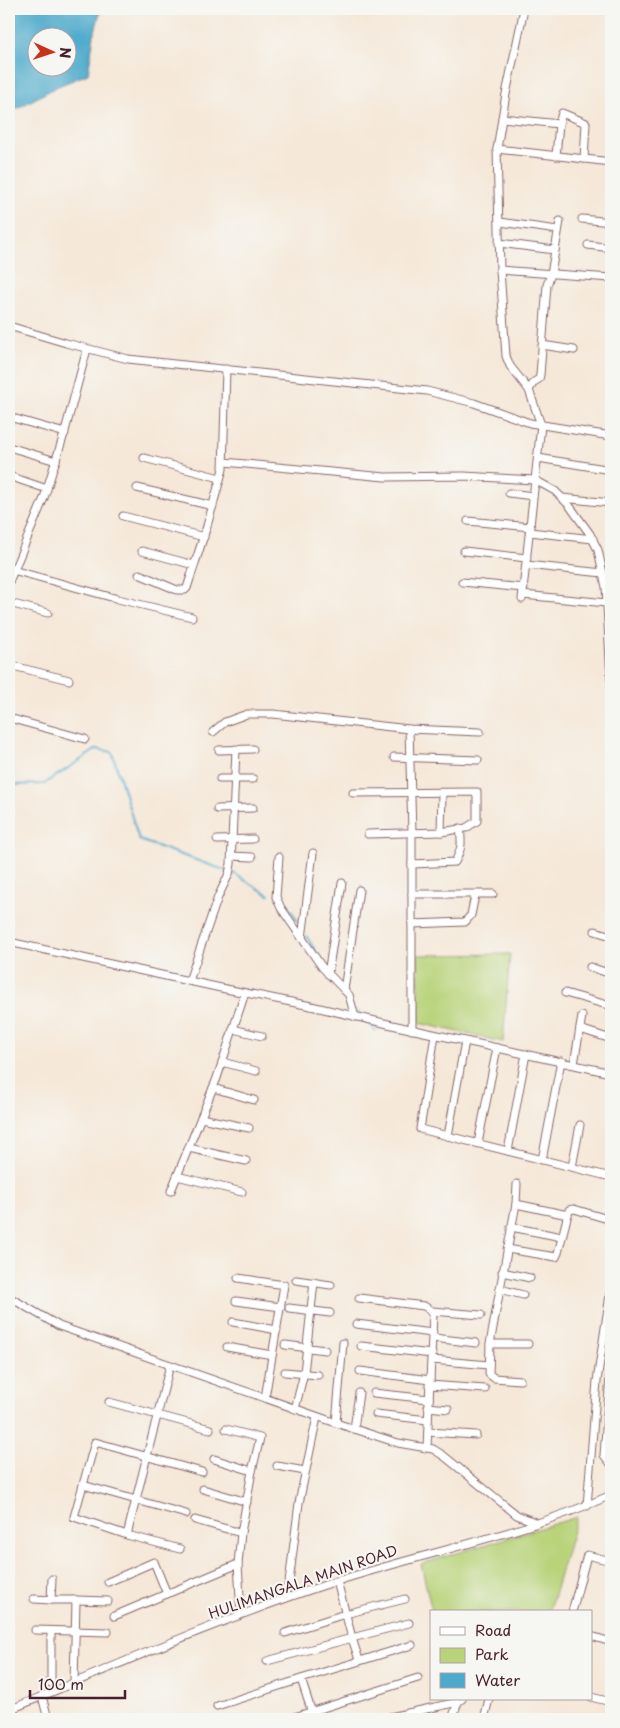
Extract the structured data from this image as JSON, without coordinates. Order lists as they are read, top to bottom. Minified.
{"streets":{"street":["HULIMANGALA MAIN ROAD"]},"legend":["Road","Park","Water"],"scale_bar":"100 m","north":"right"}
